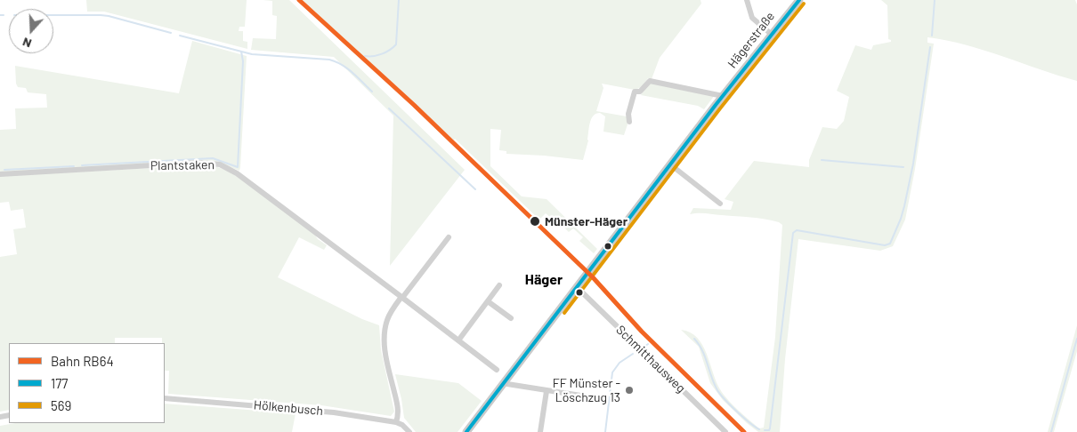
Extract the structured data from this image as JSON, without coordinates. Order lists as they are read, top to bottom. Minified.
{"streets":{"main road":["Hägerstraße"],"street":["Plantstaken","Schmitthausweg","Hölkenbusch"]},"crossings":[["Hägerstraße","Schmitthausweg"]],"districts":["Häger"],"places":["Münster-Häger","FF Münster - Löschzug 13"],"lines":["rail line RB64","transit line 177","transit line 569"],"legend":["Bahn RB64","177","569"],"north":"bottom"}
